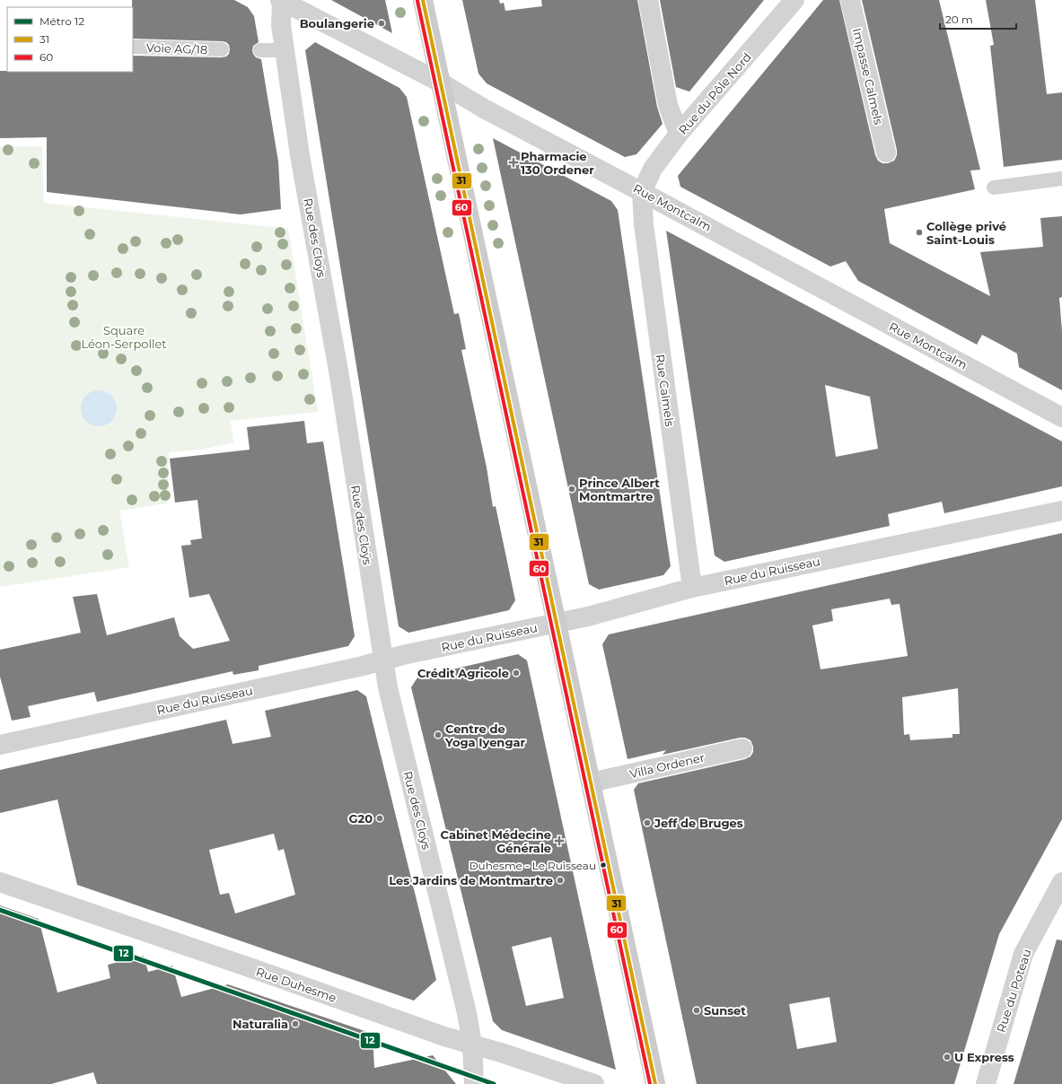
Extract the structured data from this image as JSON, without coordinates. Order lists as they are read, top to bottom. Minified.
{"streets":{"street":["Impasse Calmels","Rue du Pôle Nord","Rue Montcalm","Rue des Cloÿs","Rue Calmels","Rue du Ruisseau","Villa Ordener","Rue Duhesme","Rue du Poteau"],"lane":["Voie AG/18"]},"crossings":[["Rue du Pôle Nord","Rue Montcalm"],["Rue du Pôle Nord","Rue Calmels"],["Rue Montcalm","Rue des Cloÿs"],["Rue Montcalm","Rue Calmels"],["Rue des Cloÿs","Rue du Ruisseau"],["Rue des Cloÿs","Rue Duhesme"],["Rue Calmels","Rue du Ruisseau"]],"parks":["Square Léon-Serpollet"],"places":{"other":["Boulangerie","Collège privé Saint-Louis","Prince Albert Montmartre","Crédit Agricole","Centre de Yoga Iyengar","G20","Jeff de Bruges","Duhesme - Le Ruisseau","Les Jardins de Montmartre","Sunset","Naturalia","U Express"],"health":["Pharmacie 130 Ordener","Cabinet Médecine Générale"]},"lines":["transit line 31","transit line 60","metro line 12"],"legend":["Métro 12","31","60"],"scale_bar":"20 m"}
